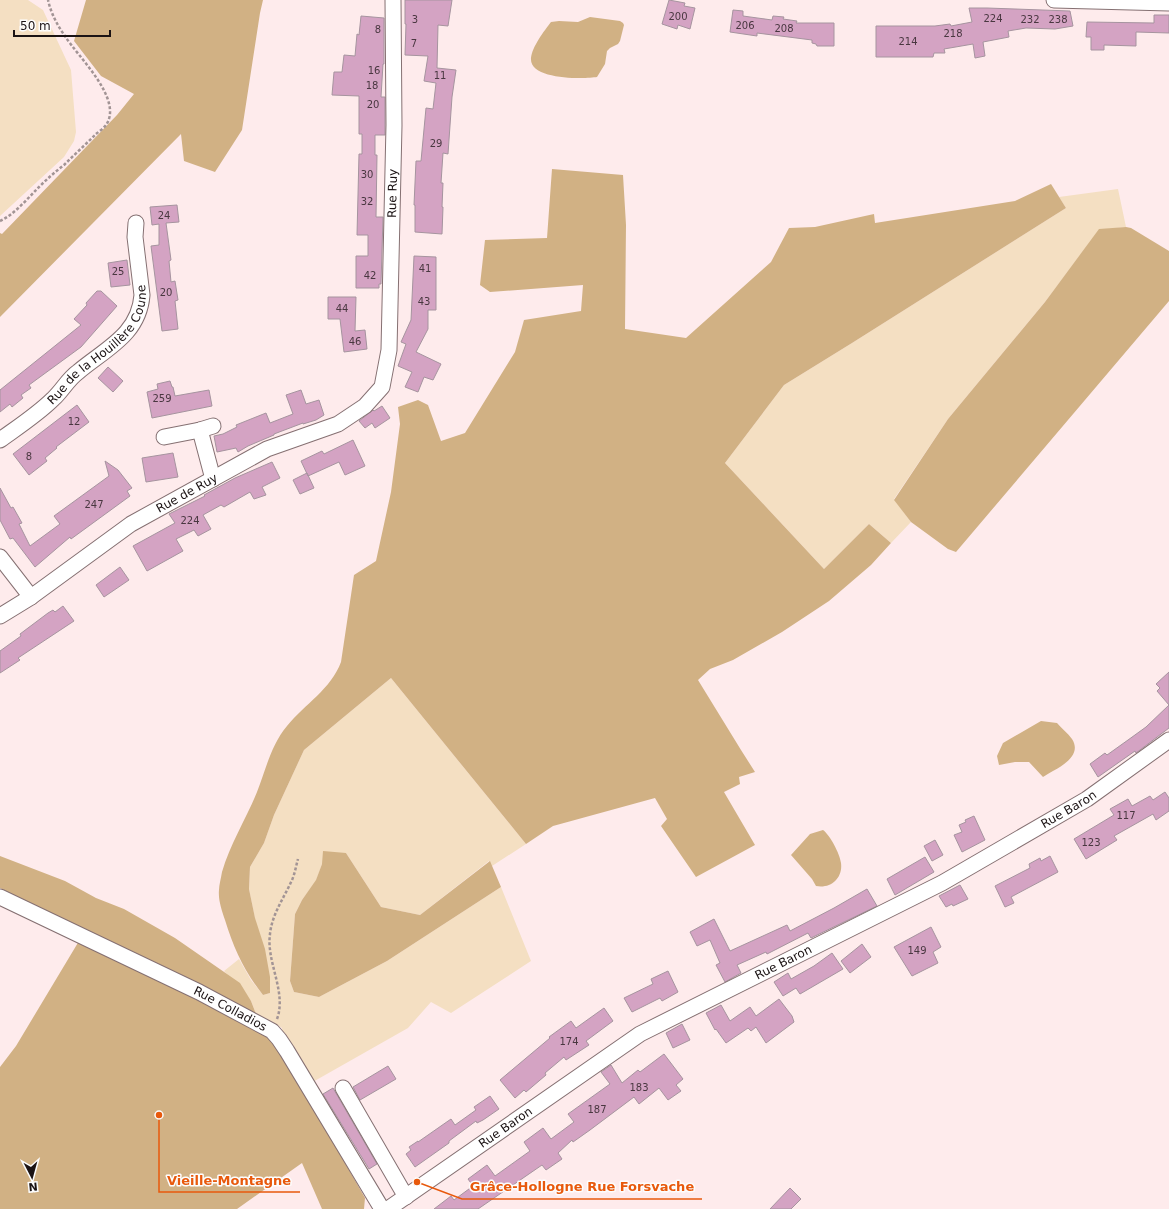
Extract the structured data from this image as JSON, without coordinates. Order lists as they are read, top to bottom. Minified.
{"streets":{"street":["Rue Ruy","Rue de la Houillère Coune","Rue de Ruy","Rue Baron","Rue Colladios"]},"crossings":[["Rue Ruy","Rue de Ruy"]],"places":["Vieille-Montagne","Grâce-Hollogne Rue Forsvache"],"house_numbers":["200","224","3","232","238","206","208","8","218","214","7","16","11","18","20","29","30","32","24","41","25","42","20","43","44","46","259","12","8","247","224","117","123","149","174","183","187"],"scale_bar":"50 m","north":"bottom"}
